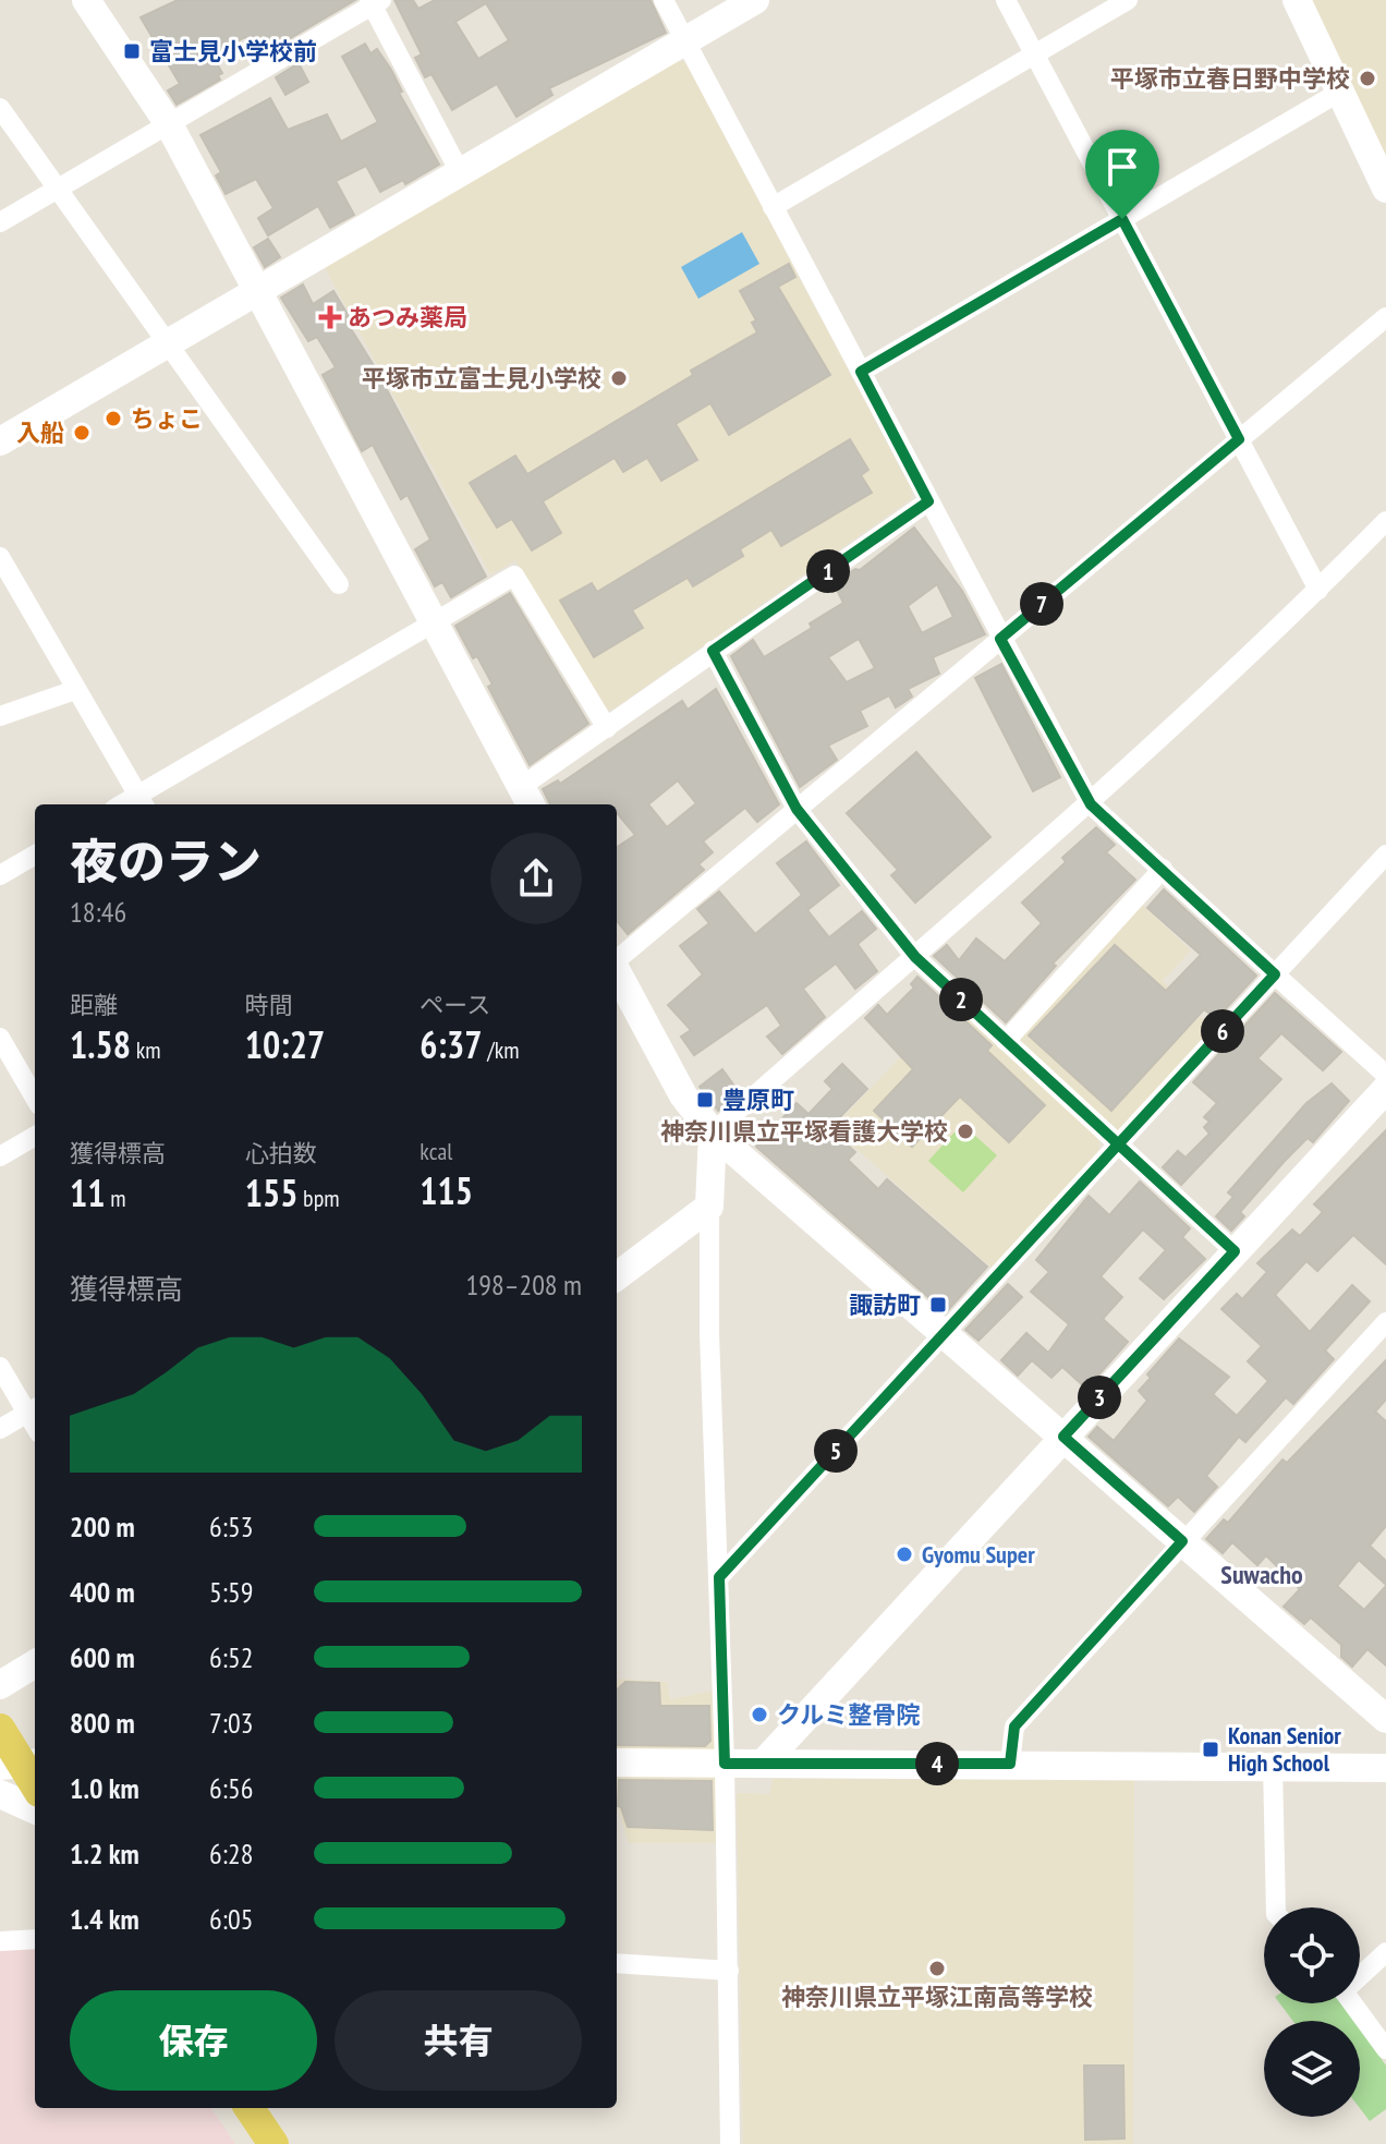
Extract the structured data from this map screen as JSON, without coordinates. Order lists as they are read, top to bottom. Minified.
{"districts":["Suwacho"],"places":{"transit":["富士見小学校前","豊原町","諏訪町","Konan Senior High School"],"other":["平塚市立春日野中学校","平塚市立富士見小学校","ちょこ","入船","神奈川県立平塚看護大学校","Gyomu Super","クルミ整骨院","神奈川県立平塚江南高等学校"],"health":["あつみ薬局"]},"page":{"pins":["1","7","2","6","3","5","4"],"heading":["夜のラン","18:46"],"stats":[["距離","1.58 km"],["時間","10:27"],["ペース","6:37 /km"],["獲得標高","11 m"],["心拍数","155 bpm"],["kcal","115"]],"chart":["獲得標高","198–208 m"],"list":[{"name":"200 m","note":"6:53"},{"name":"400 m","note":"5:59"},{"name":"600 m","note":"6:52"},{"name":"800 m","note":"7:03"},{"name":"1.0 km","note":"6:56"},{"name":"1.2 km","note":"6:28"},{"name":"1.4 km","note":"6:05"}],"buttons":["保存","共有"]}}
